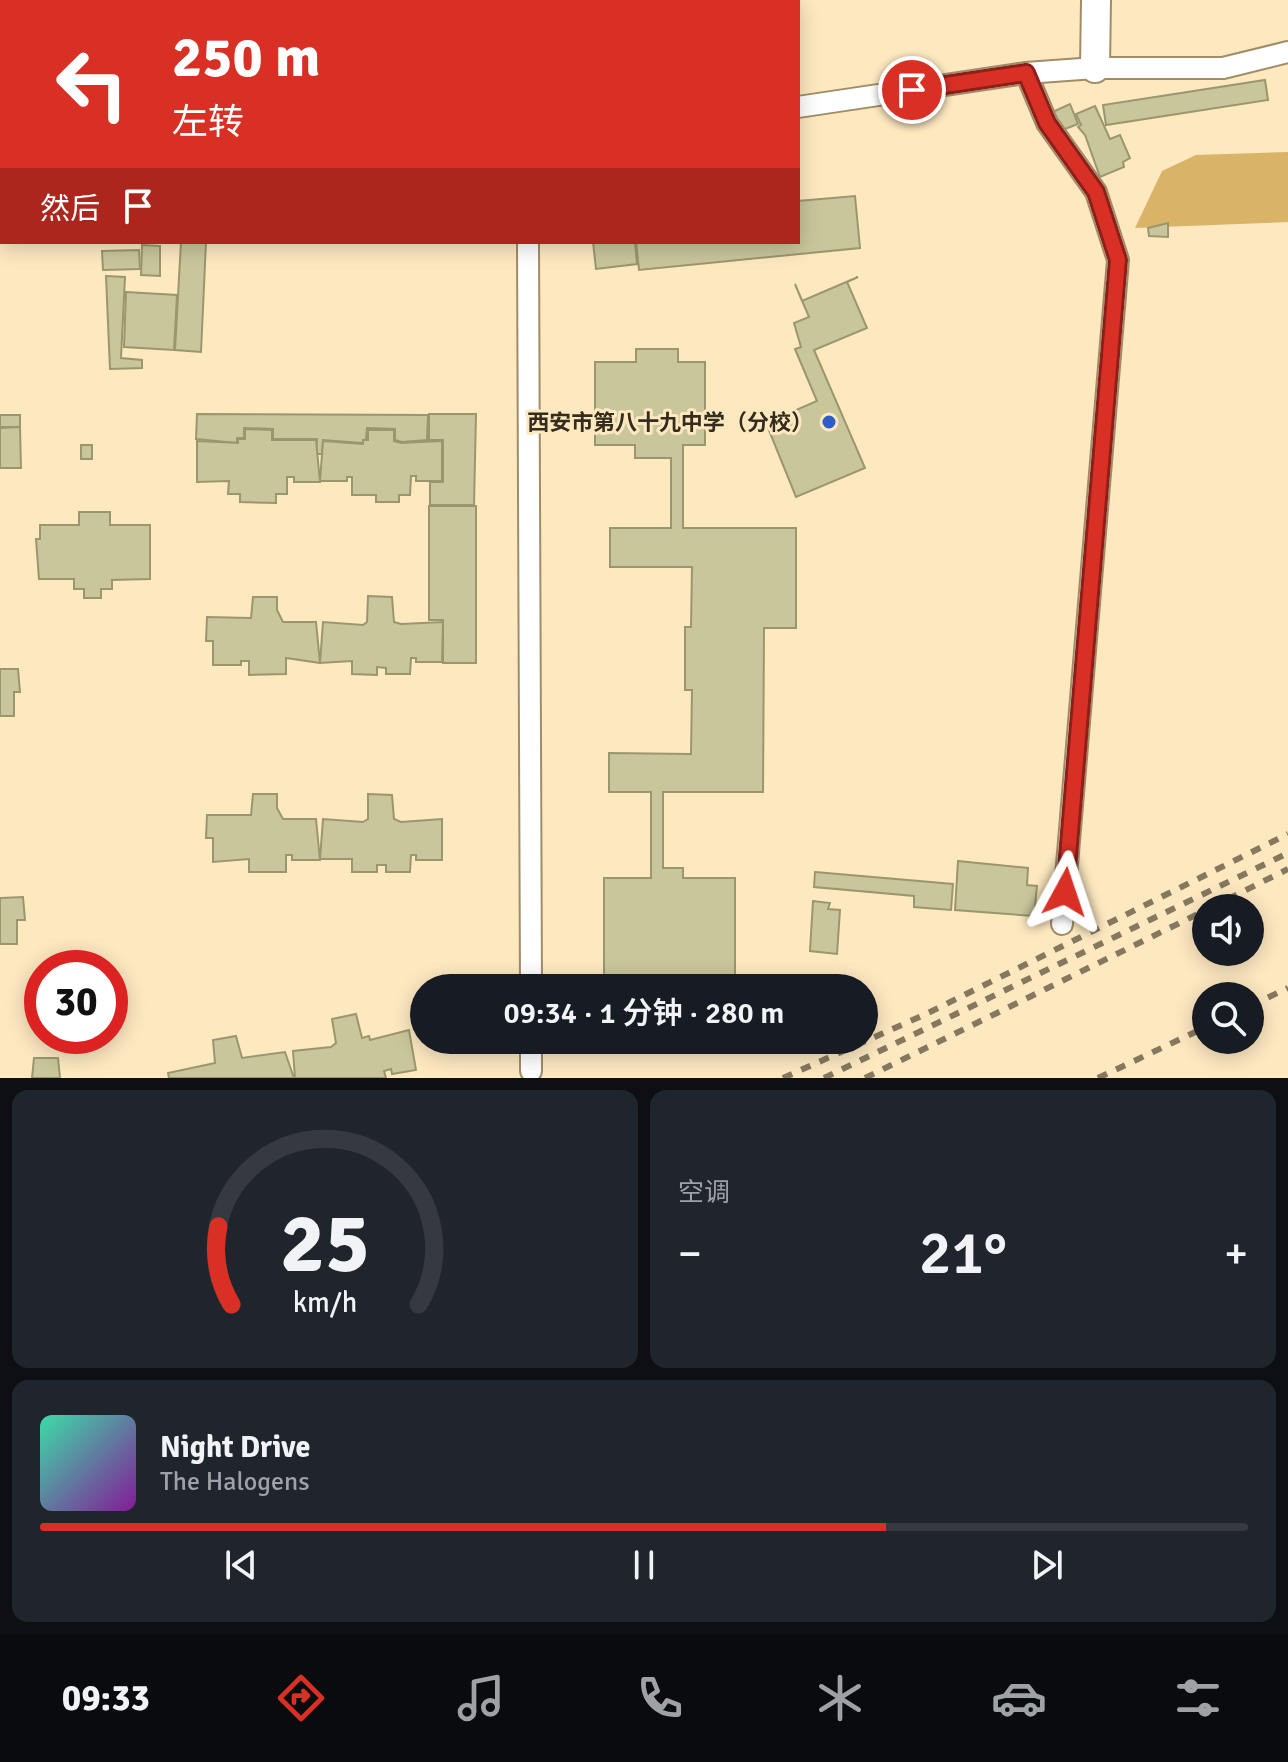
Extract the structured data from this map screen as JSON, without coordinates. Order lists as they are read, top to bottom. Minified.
{"places":["西安市第八十九中学（分校）"],"page":{"turn":["250 m","左转"],"then":"然后","limit":"30","trip":"09:34 · 1 分钟 · 280 m","tile":"空调","heat":["−","21°","+"],"song":["Night Drive","The Halogens"],"tabs":"09:33","gauge":["25","km/h"]}}
